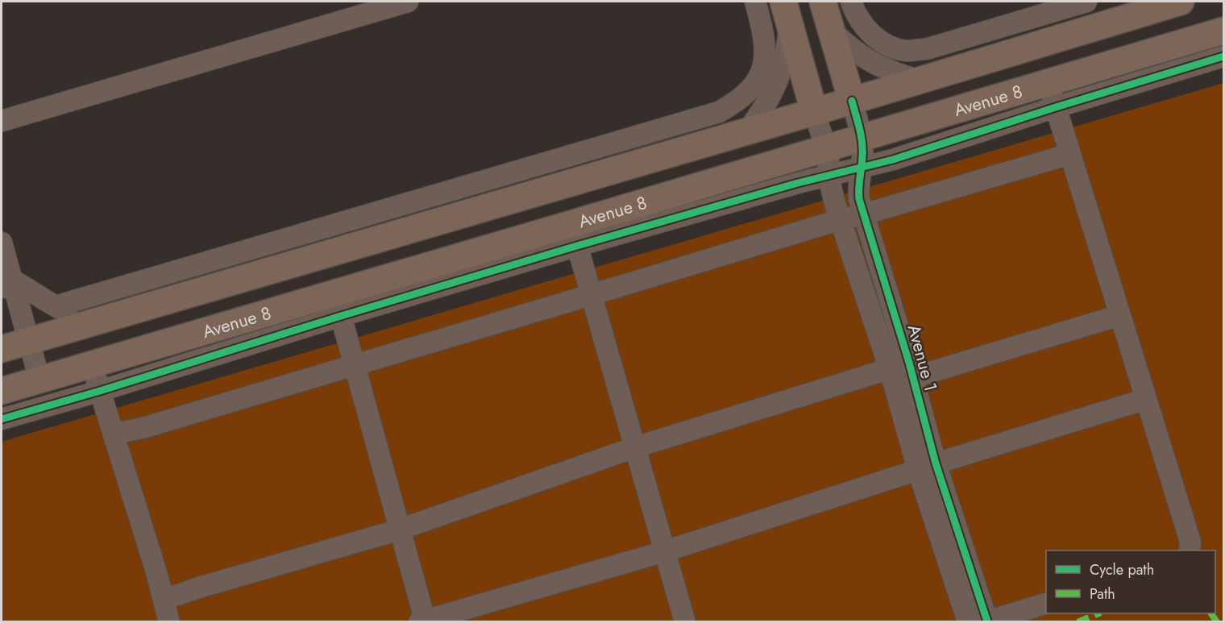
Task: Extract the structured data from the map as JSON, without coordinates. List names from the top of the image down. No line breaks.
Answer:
{"streets":{"main road":["Avenue 8","Avenue 1"]},"crossings":[["Avenue 8","Avenue 1"]],"legend":["Cycle path","Path"]}
